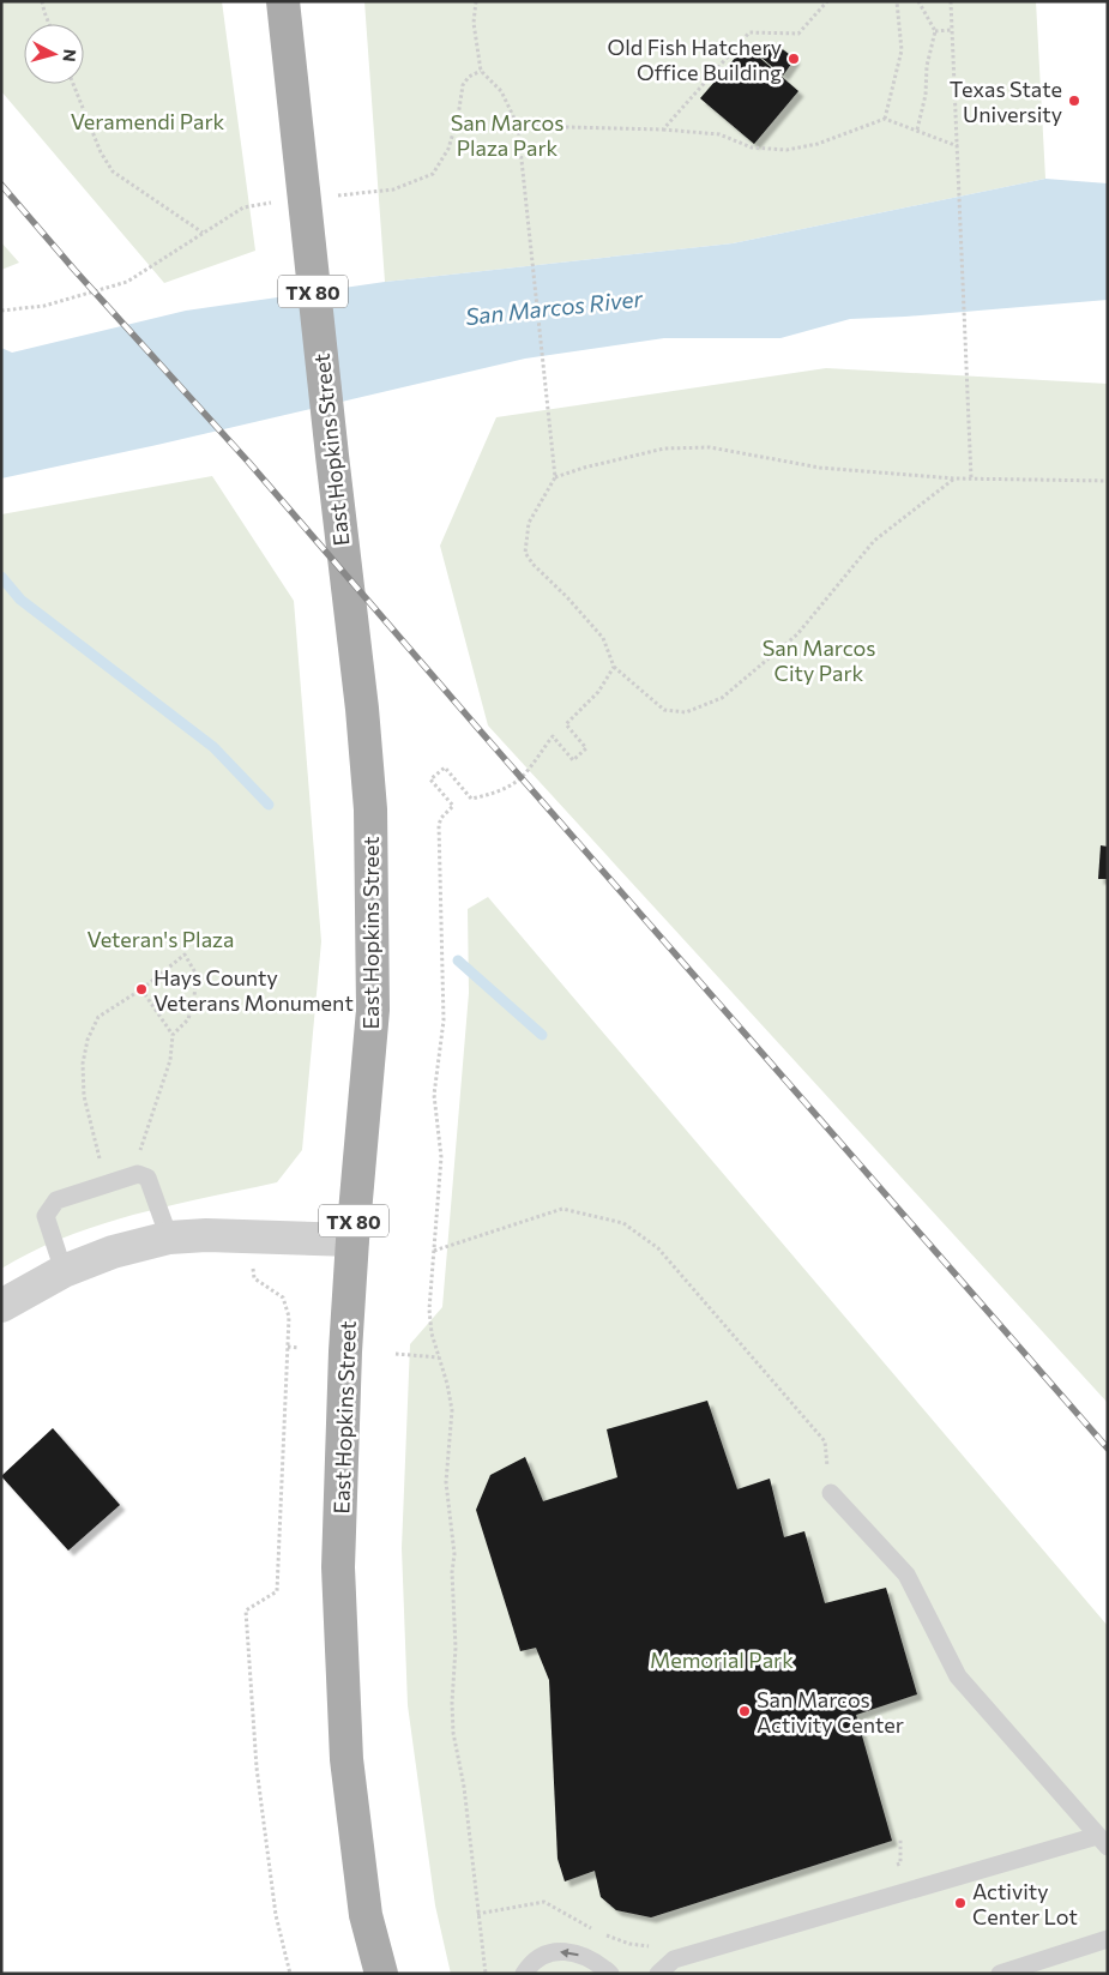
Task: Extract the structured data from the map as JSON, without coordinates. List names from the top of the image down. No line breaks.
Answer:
{"streets":{"main road":["TX 80","East Hopkins Street"]},"water":["San Marcos River"],"parks":["Veramendi Park","San Marcos Plaza Park","San Marcos City Park","Veteran's Plaza","Memorial Park"],"places":["Old Fish Hatchery Office Building","Texas State University","Hays County Veterans Monument","San Marcos Activity Center","Activity Center Lot"],"north":"right"}
